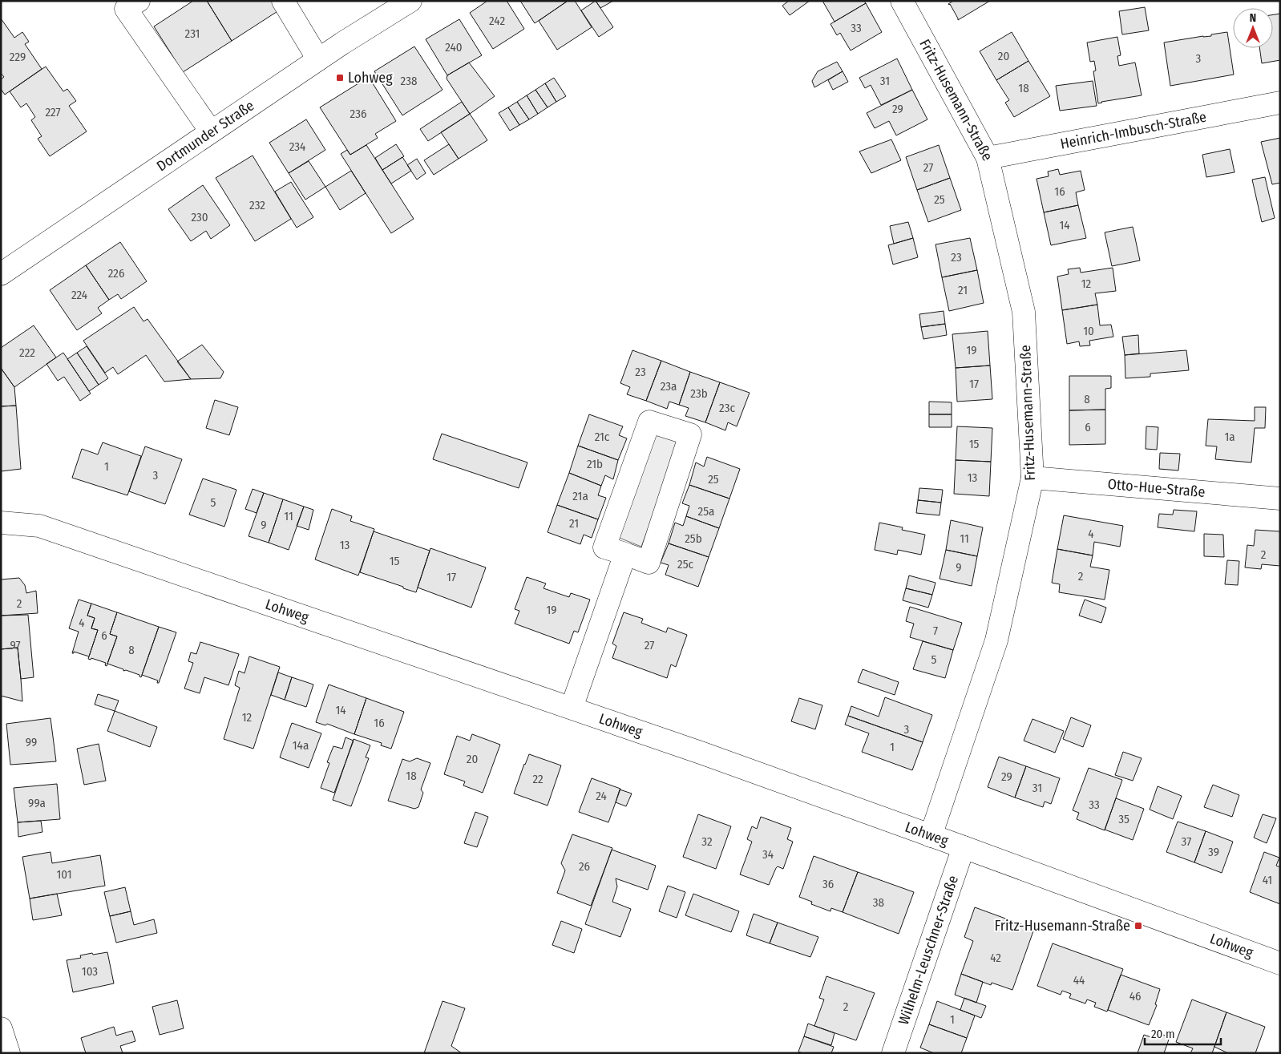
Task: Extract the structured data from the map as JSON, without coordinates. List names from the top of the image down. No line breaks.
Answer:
{"streets":{"street":["Fritz-Husemann-Straße","Heinrich-Imbusch-Straße","Dortmunder Straße","Otto-Hue-Straße","Lohweg","Wilhelm-Leuschner-Straße"]},"crossings":[["Fritz-Husemann-Straße","Heinrich-Imbusch-Straße"],["Fritz-Husemann-Straße","Otto-Hue-Straße"],["Fritz-Husemann-Straße","Lohweg"],["Lohweg","Wilhelm-Leuschner-Straße"]],"places":{"transit":["Lohweg","Fritz-Husemann-Straße"]},"house_numbers":["242","33","231","240","20","229","3","238","31","18","29","227","236","234","27","16","25","232","230","14","23","226","12","21","224","10","19","222","23","17","23a","23b","8","23c","6","21c","1a","15","21b","1","3","13","25","21a","5","25a","11","21","9","4","25b","11","13","2","15","25c","9","2","17","2","19","4","7","6","97","27","8","5","14","12","16","3","99","14a","1","20","18","29","22","31","24","99a","33","35","32","37","39","34","26","101","41","36","38","42","103","44","46","2","1"],"scale_bar":"20 m","north":"top"}
